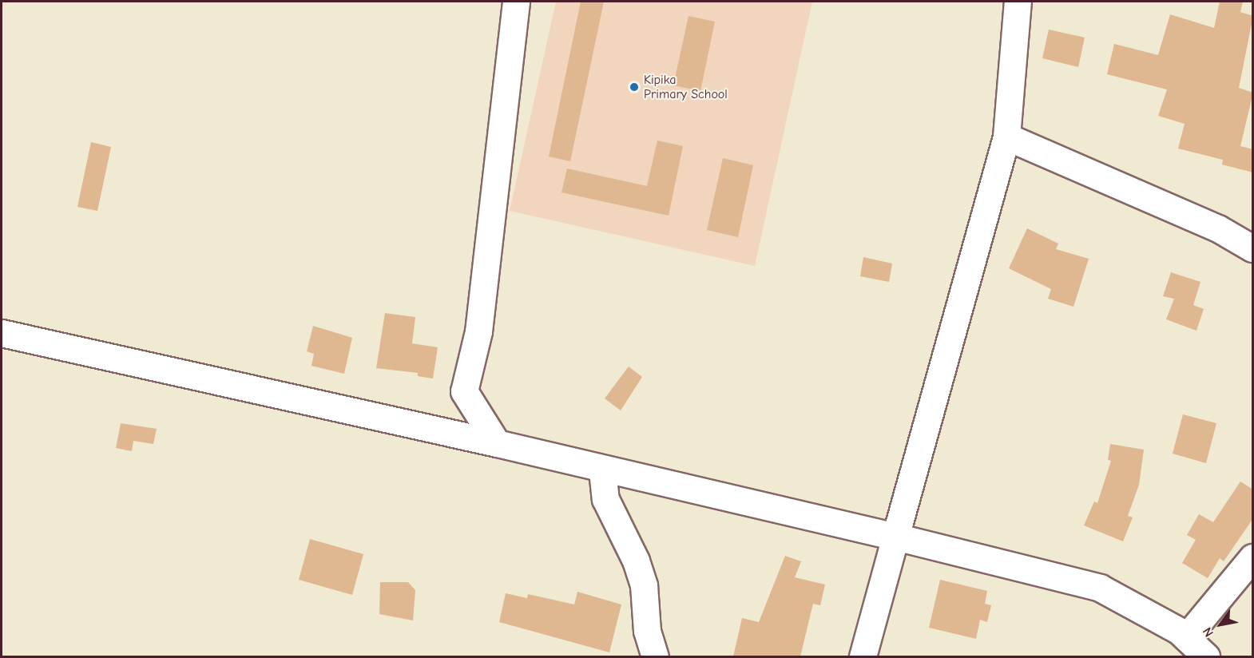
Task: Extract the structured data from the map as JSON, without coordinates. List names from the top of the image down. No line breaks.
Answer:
{"places":["Kipika Primary School"],"north":"bottom left"}
